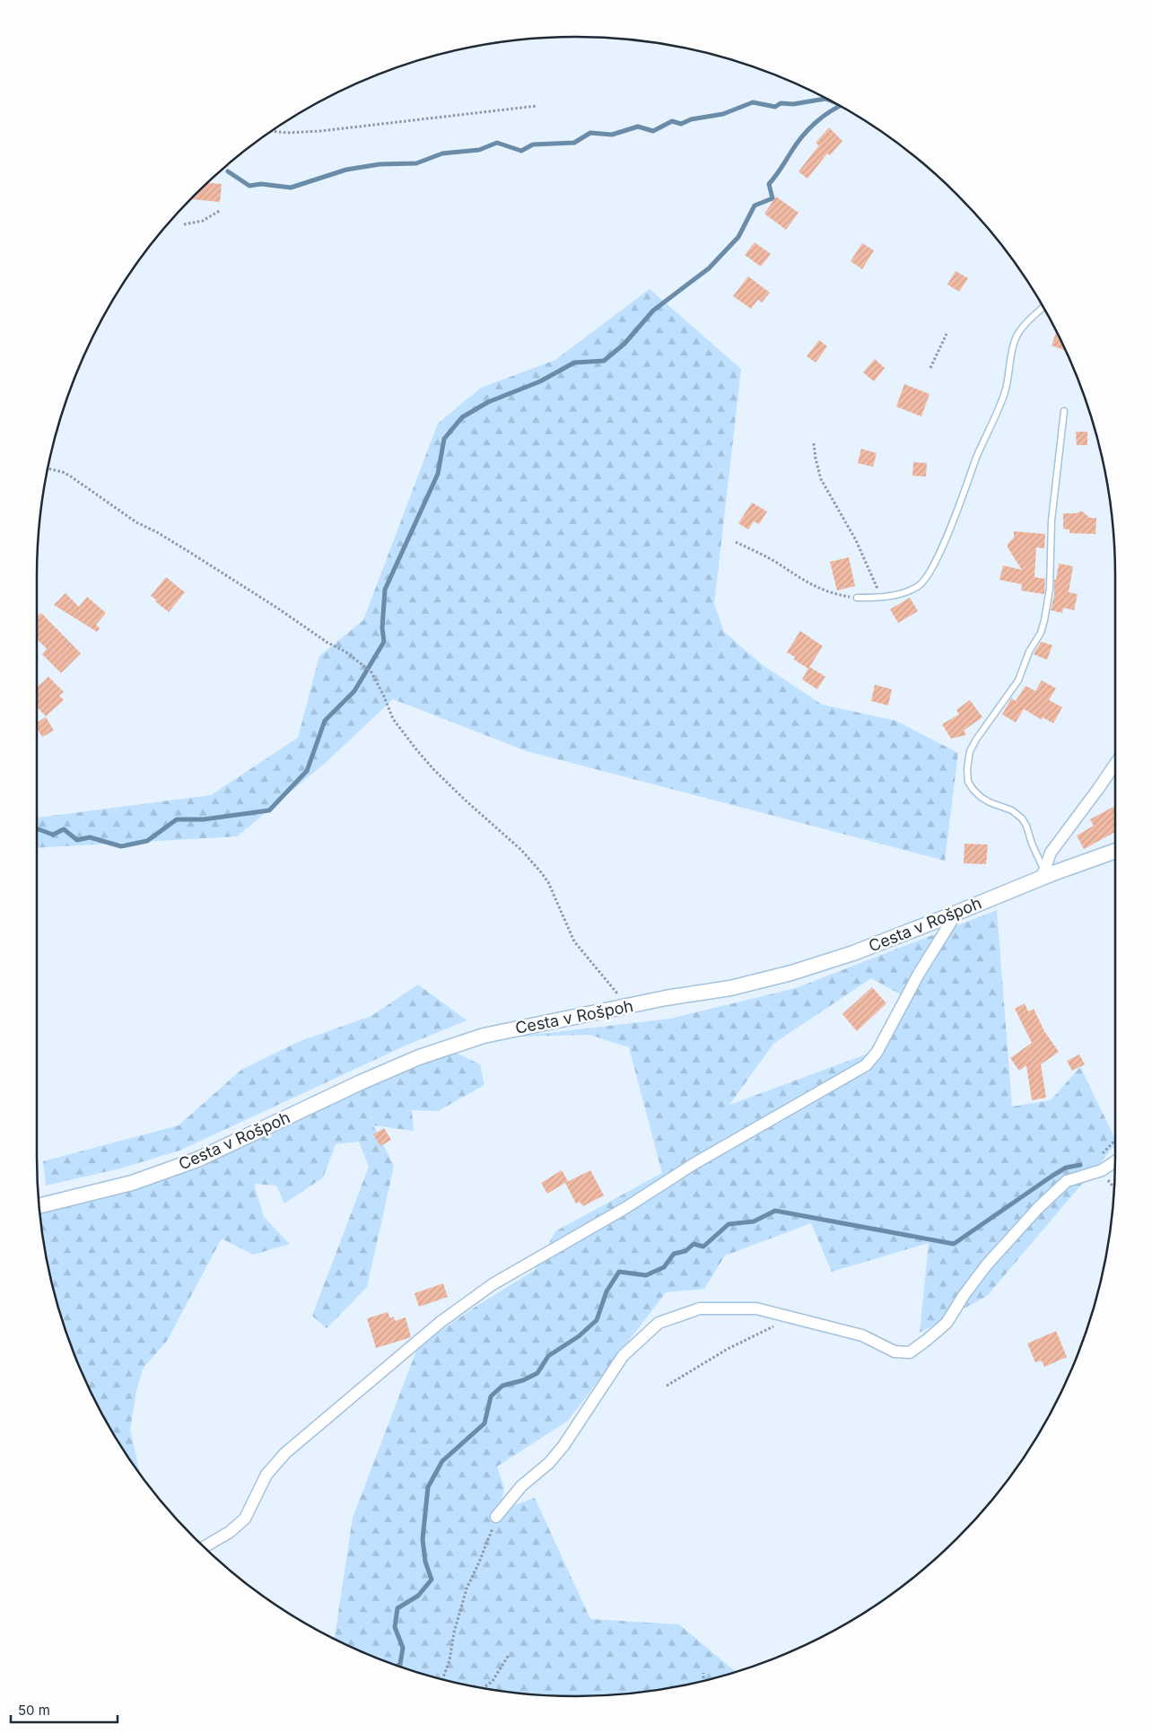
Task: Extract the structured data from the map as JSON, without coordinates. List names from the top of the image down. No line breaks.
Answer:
{"streets":{"street":["Cesta v Rošpoh"]},"scale_bar":"50 m"}
